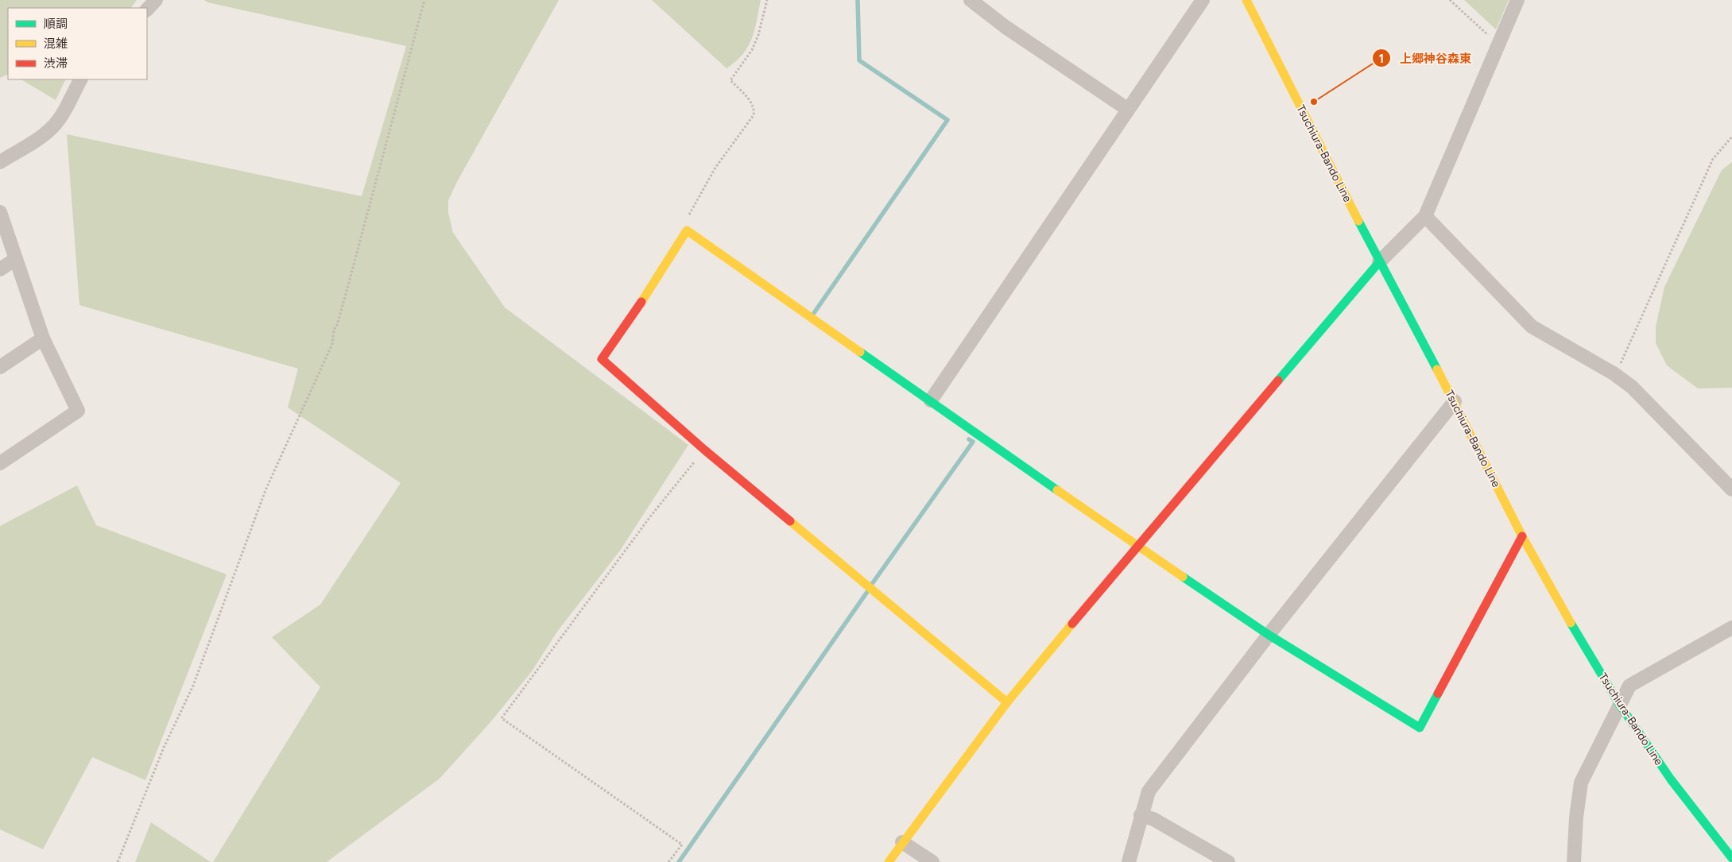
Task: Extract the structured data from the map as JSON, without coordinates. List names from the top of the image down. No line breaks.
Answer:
{"streets":{"street":["Tsuchiura-Bando Line"]},"places":["上郷神谷森東"],"legend":["順調","混雑","渋滞"]}
